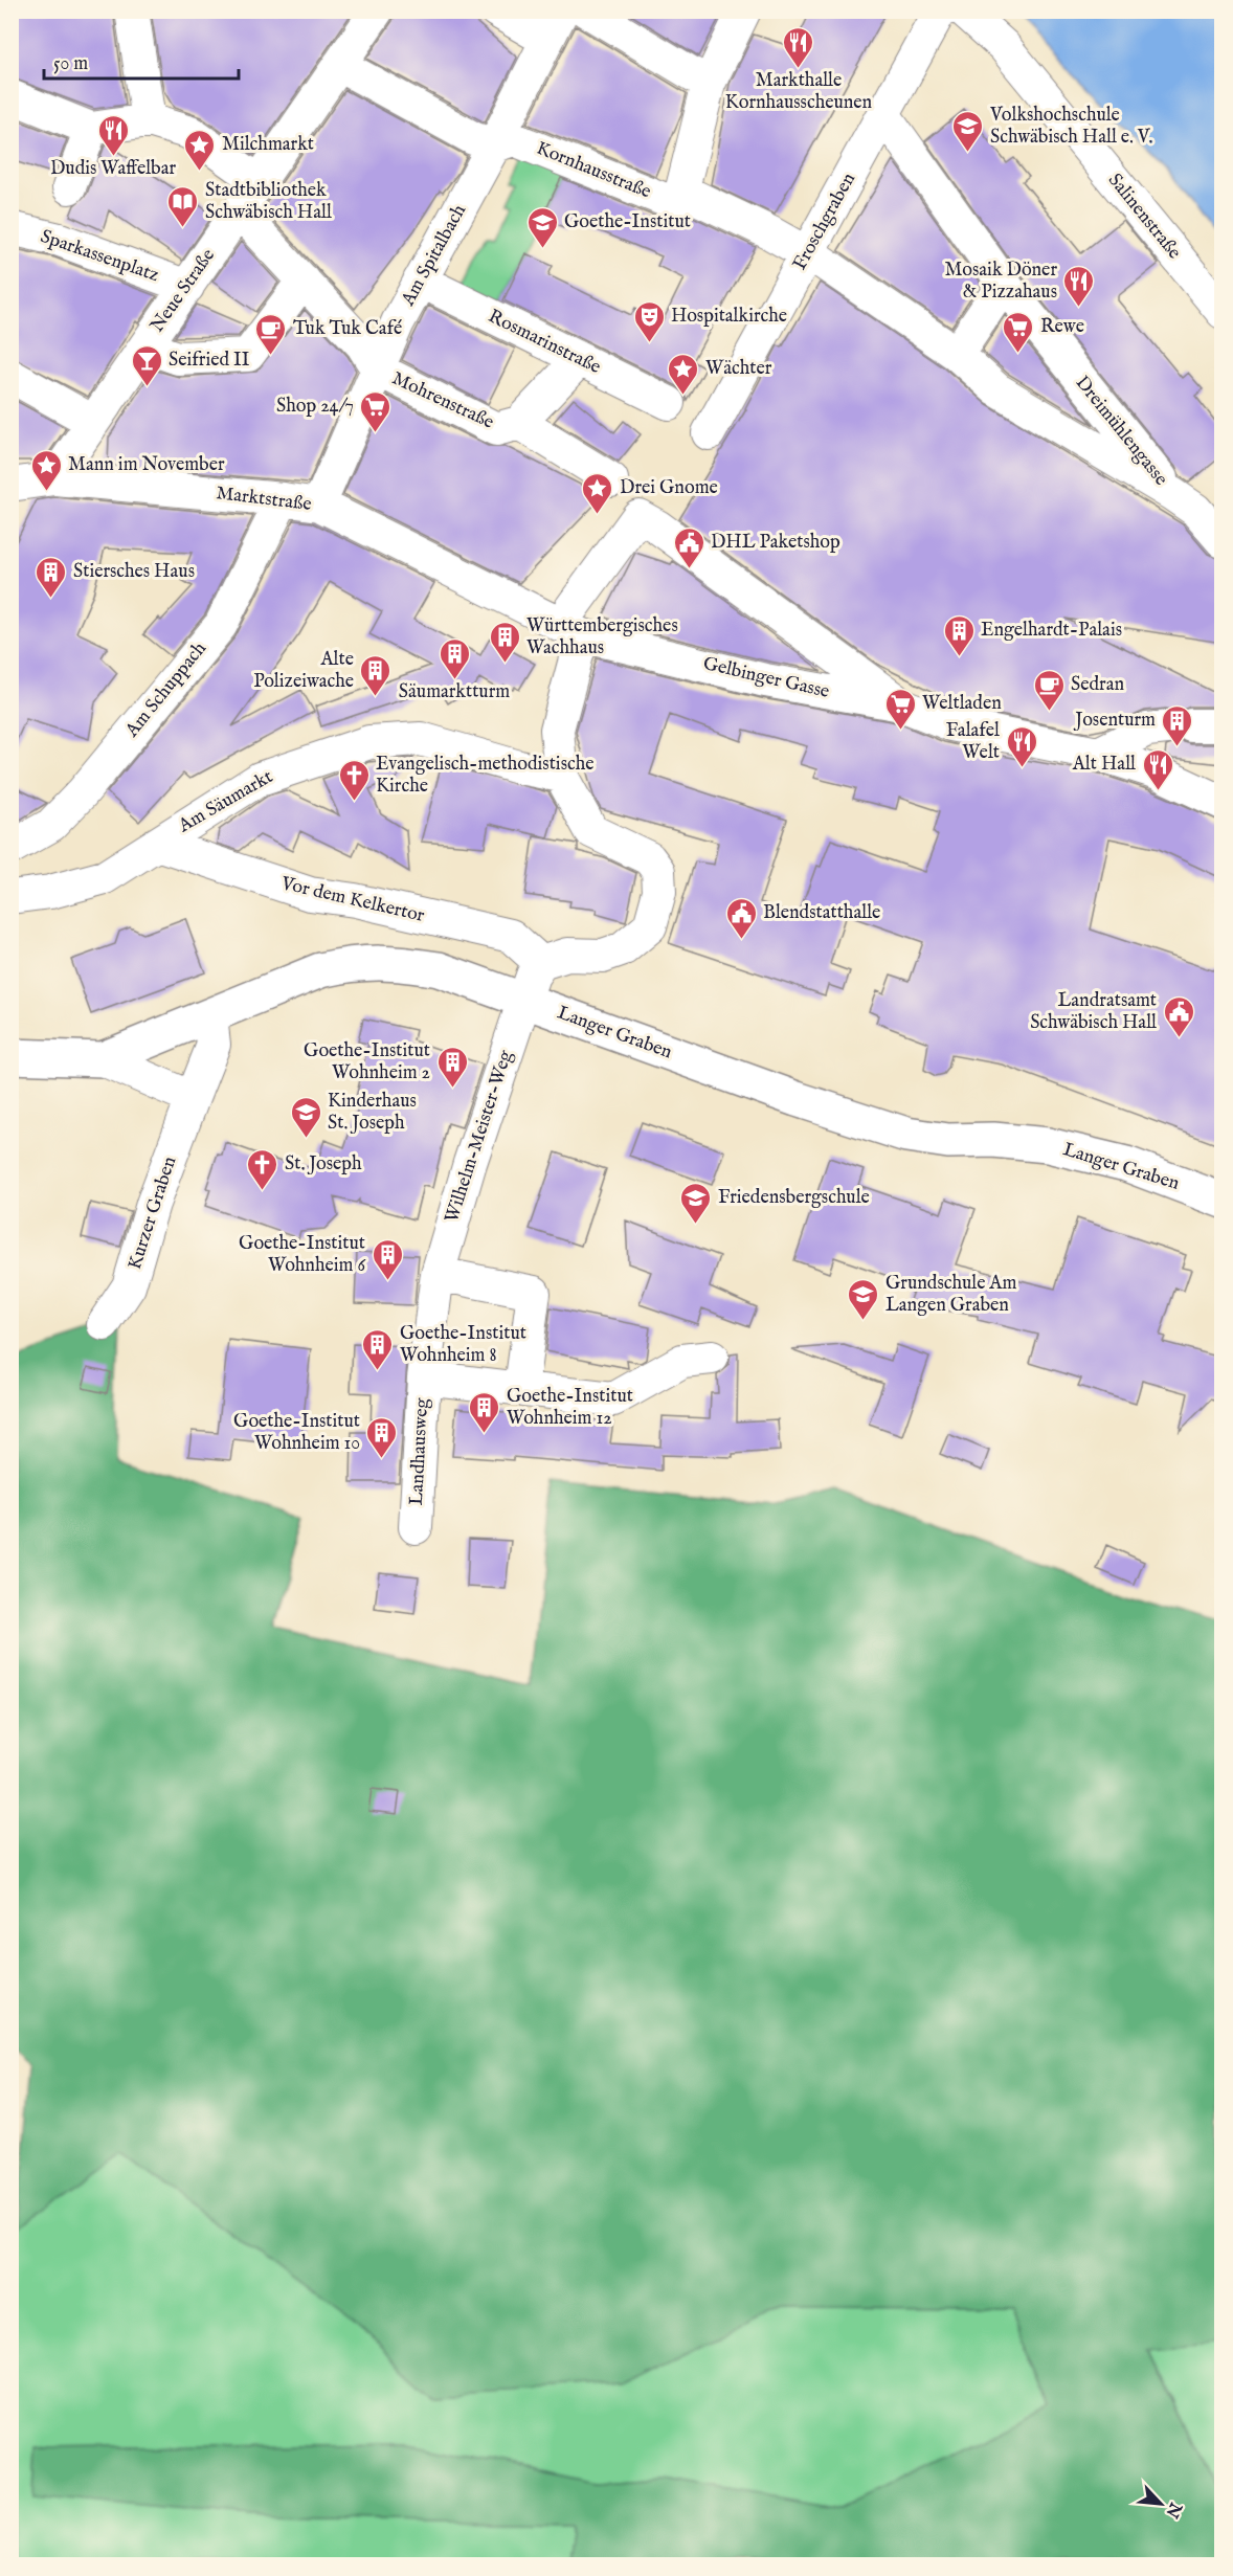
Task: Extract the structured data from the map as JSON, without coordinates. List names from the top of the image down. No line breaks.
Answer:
{"streets":{"main road":["Langer Graben"],"street":["Kornhausstraße","Salinenstraße","Froschgraben","Am Spitalbach","Sparkassenplatz","Neue Straße","Rosmarinstraße","Mohrenstraße","Dreimühlengasse","Marktstraße","Gelbinger Gasse","Am Schuppach","Am Säumarkt","Vor dem Kelkertor","Wilhelm-Meister-Weg","Kurzer Graben","Landhausweg"]},"crossings":[["Kornhausstraße","Am Spitalbach"],["Froschgraben","Dreimühlengasse"],["Am Spitalbach","Rosmarinstraße"],["Am Spitalbach","Mohrenstraße"],["Am Spitalbach","Marktstraße"],["Sparkassenplatz","Neue Straße"],["Neue Straße","Mohrenstraße"],["Neue Straße","Marktstraße"],["Rosmarinstraße","Mohrenstraße"],["Marktstraße","Gelbinger Gasse"],["Marktstraße","Am Schuppach"],["Am Säumarkt","Vor dem Kelkertor"],["Langer Graben","Wilhelm-Meister-Weg"],["Langer Graben","Kurzer Graben"],["Wilhelm-Meister-Weg","Landhausweg"]],"places":{"restaurant":["Markthalle Kornhausscheunen","Dudis Waffelbar","Mosaik Döner & Pizzahaus","Falafel Welt","Alt Hall"],"school or university":["Volkshochschule Schwäbisch Hall e. V.","Goethe-Institut","Kinderhaus St. Joseph","Friedensbergschule","Grundschule Am Langen Graben"],"place":["Milchmarkt","Wächter","Mann im November","Drei Gnome"],"library":["Stadtbibliothek Schwäbisch Hall"],"theatre":["Hospitalkirche"],"supermarket":["Rewe","Shop 24/7","Weltladen"],"cafe":["Tuk Tuk Café","Sedran"],"bar":["Seifried II"],"public building":["DHL Paketshop","Blendstatthalle","Landratsamt Schwäbisch Hall"],"building":["Stiersches Haus","Engelhardt-Palais","Württembergisches Wachhaus","Säumarktturm","Alte Polizeiwache","Josenturm","Goethe-Institut Wohnheim 2","Goethe-Institut Wohnheim 6","Goethe-Institut Wohnheim 8","Goethe-Institut Wohnheim 12","Goethe-Institut Wohnheim 10"],"church":["Evangelisch-methodistische Kirche","St. Joseph"]},"scale_bar":"50 m","north":"bottom right"}
